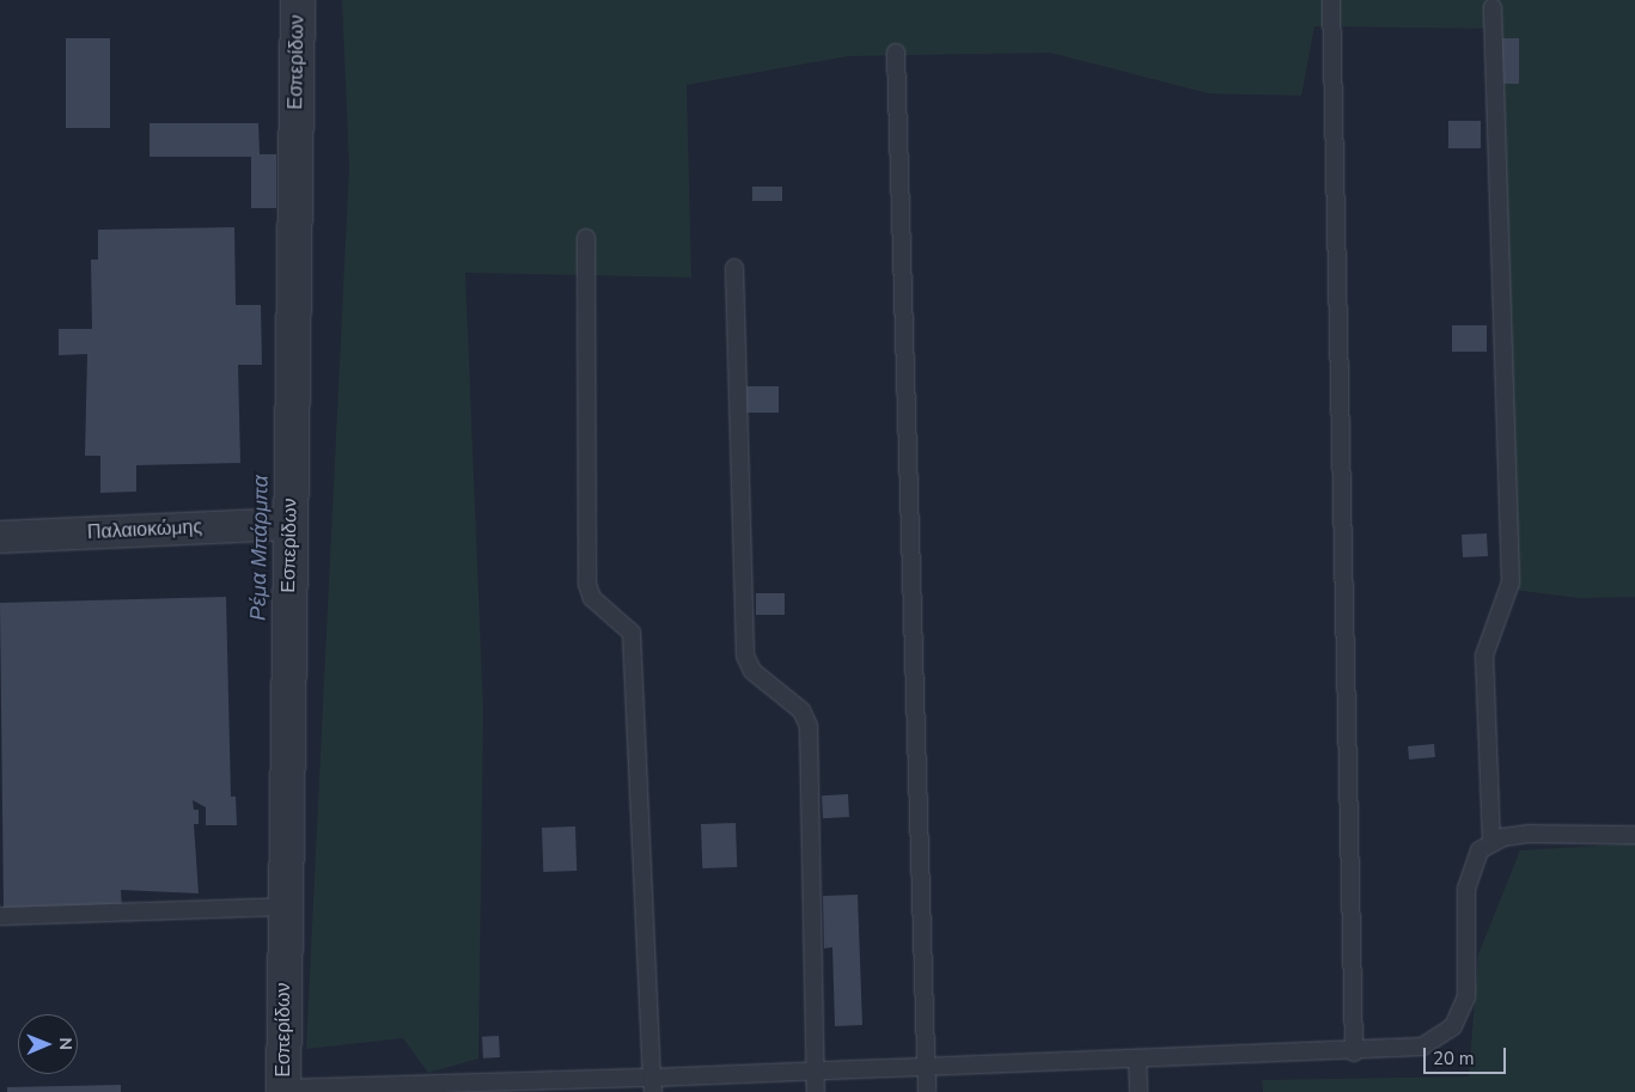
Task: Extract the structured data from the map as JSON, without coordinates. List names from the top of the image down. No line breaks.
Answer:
{"streets":{"street":["Εσπερίδων","Παλαιοκώμης"]},"crossings":[["Εσπερίδων","Παλαιοκώμης"]],"water":["Ρέμα Μπάρμπα"],"scale_bar":"20 m","north":"right"}
